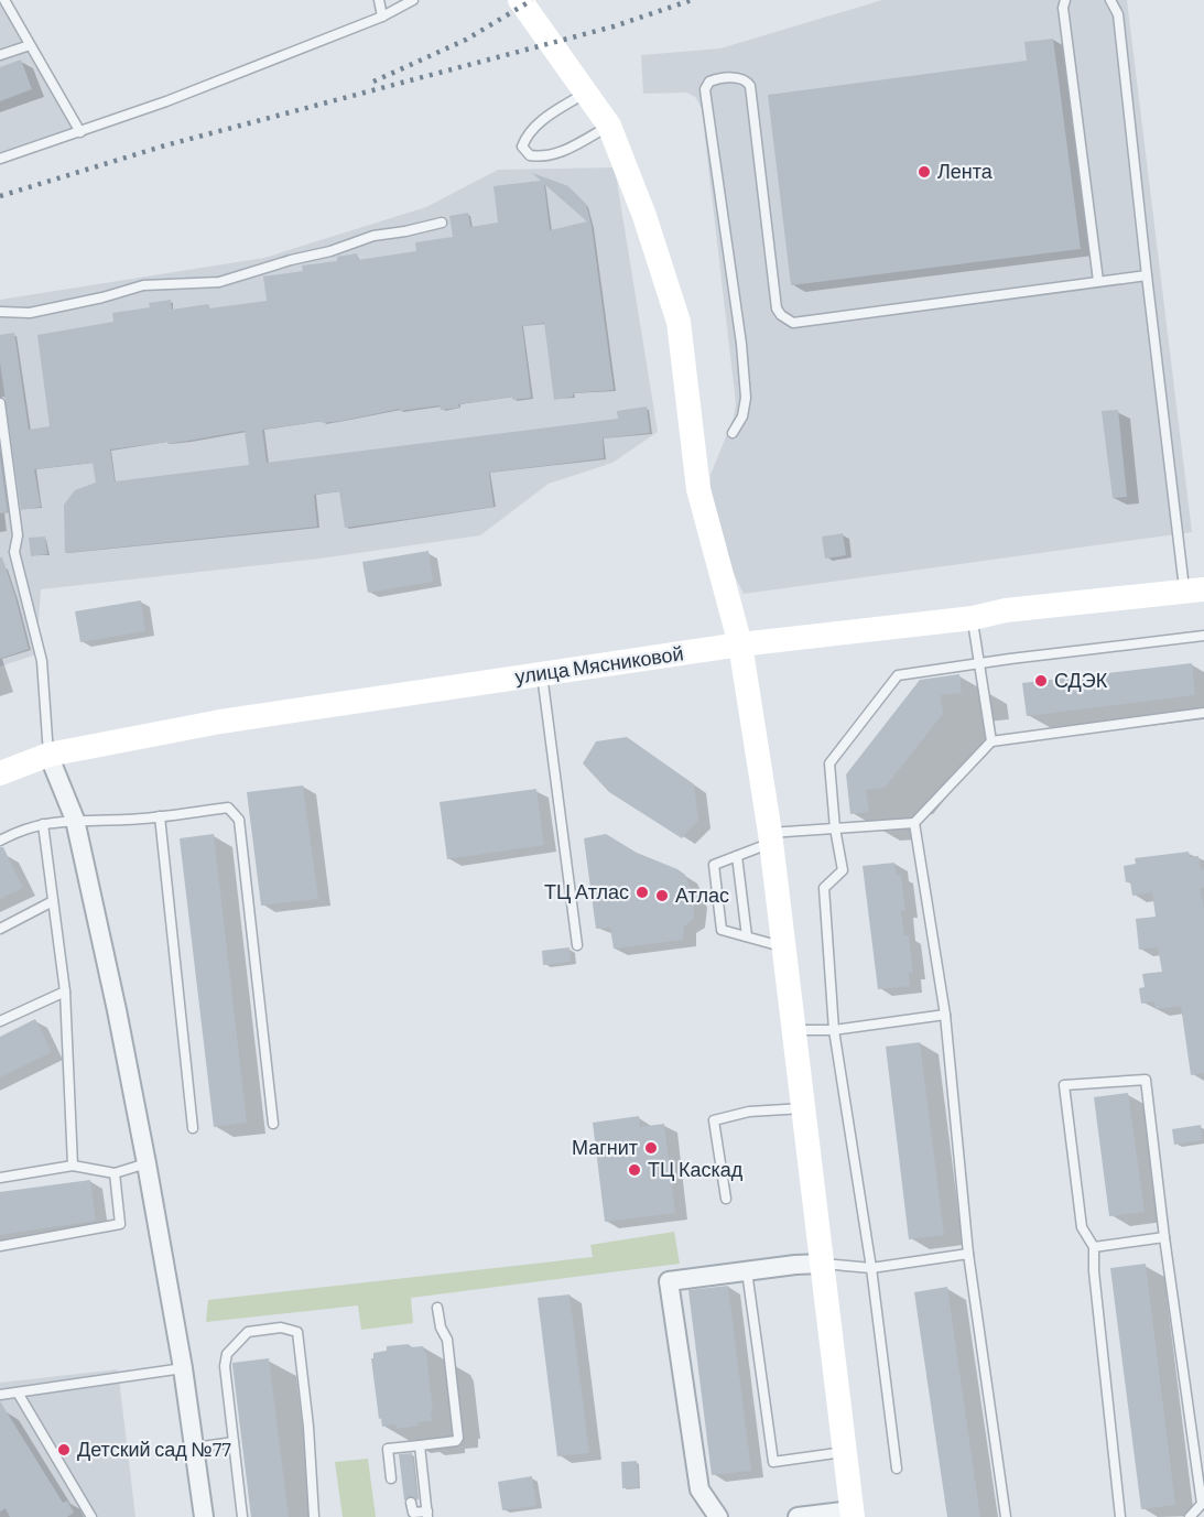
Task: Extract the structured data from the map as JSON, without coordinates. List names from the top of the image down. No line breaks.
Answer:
{"streets":{"street":["улица Мясниковой"]},"places":["Лента","СДЭК","ТЦ Атлас","Атлас","Магнит","ТЦ Каскад","Детский сад №77"]}
